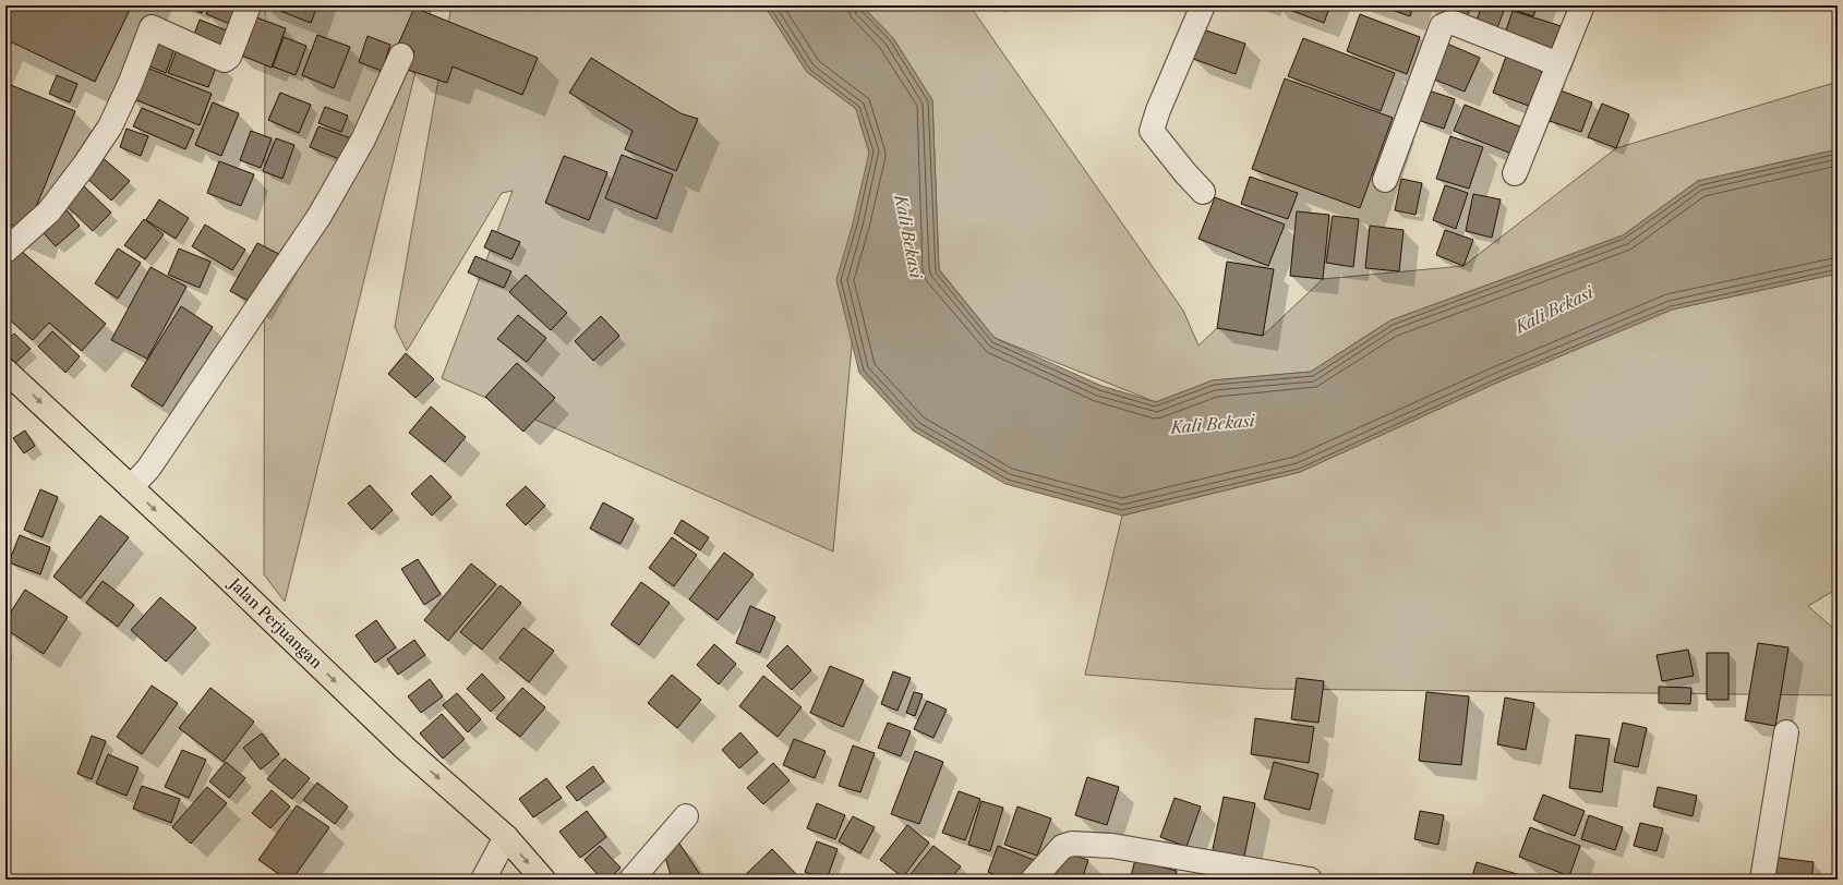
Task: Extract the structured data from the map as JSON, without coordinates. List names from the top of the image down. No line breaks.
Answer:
{"streets":{"main road":["Jalan Perjuangan"]},"one_way":["Jalan Perjuangan"],"water":["Kali Bekasi"]}
